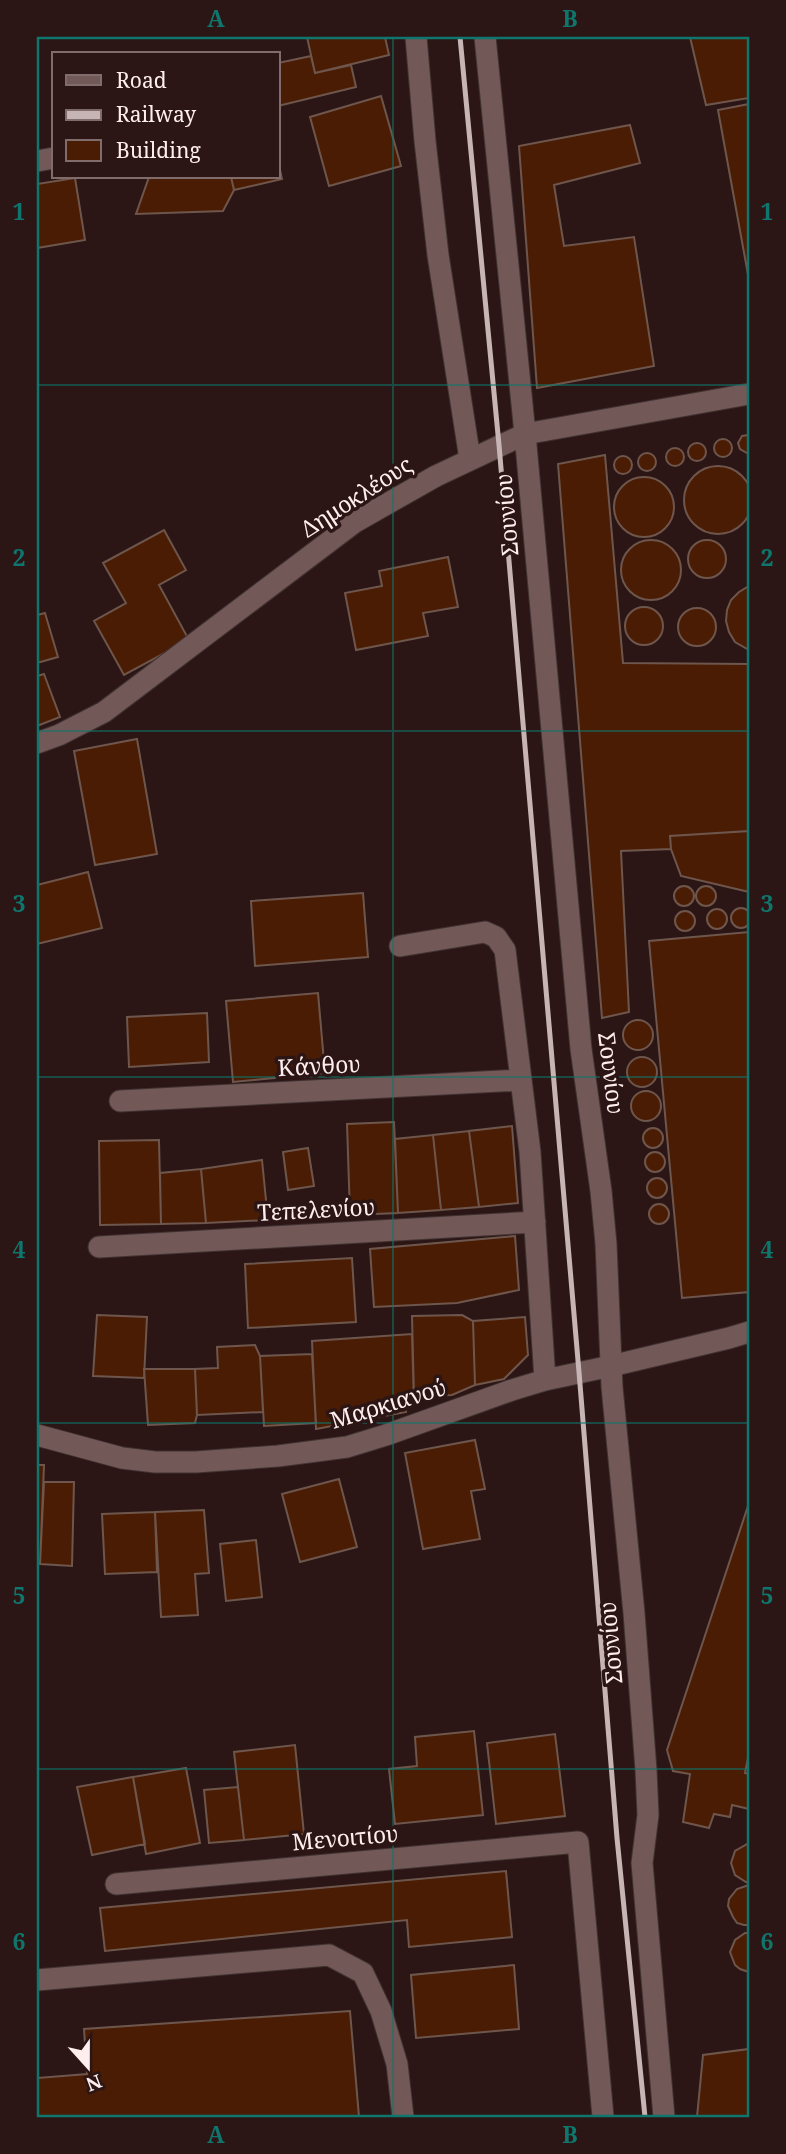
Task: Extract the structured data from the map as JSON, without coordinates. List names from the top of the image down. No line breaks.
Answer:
{"streets":{"street":["Δημοκλέους","Σουνίου","Κάνθου","Τεπελενίου","Μαρκιανού","Μενοιτίου"]},"crossings":[["Δημοκλέους","Σουνίου"],["Σουνίου","Μαρκιανού"]],"legend":["Road","Railway","Building"],"north":"bottom","grid":{"columns":["A","B"],"rows":["1","2","3","4","5","6"]}}
